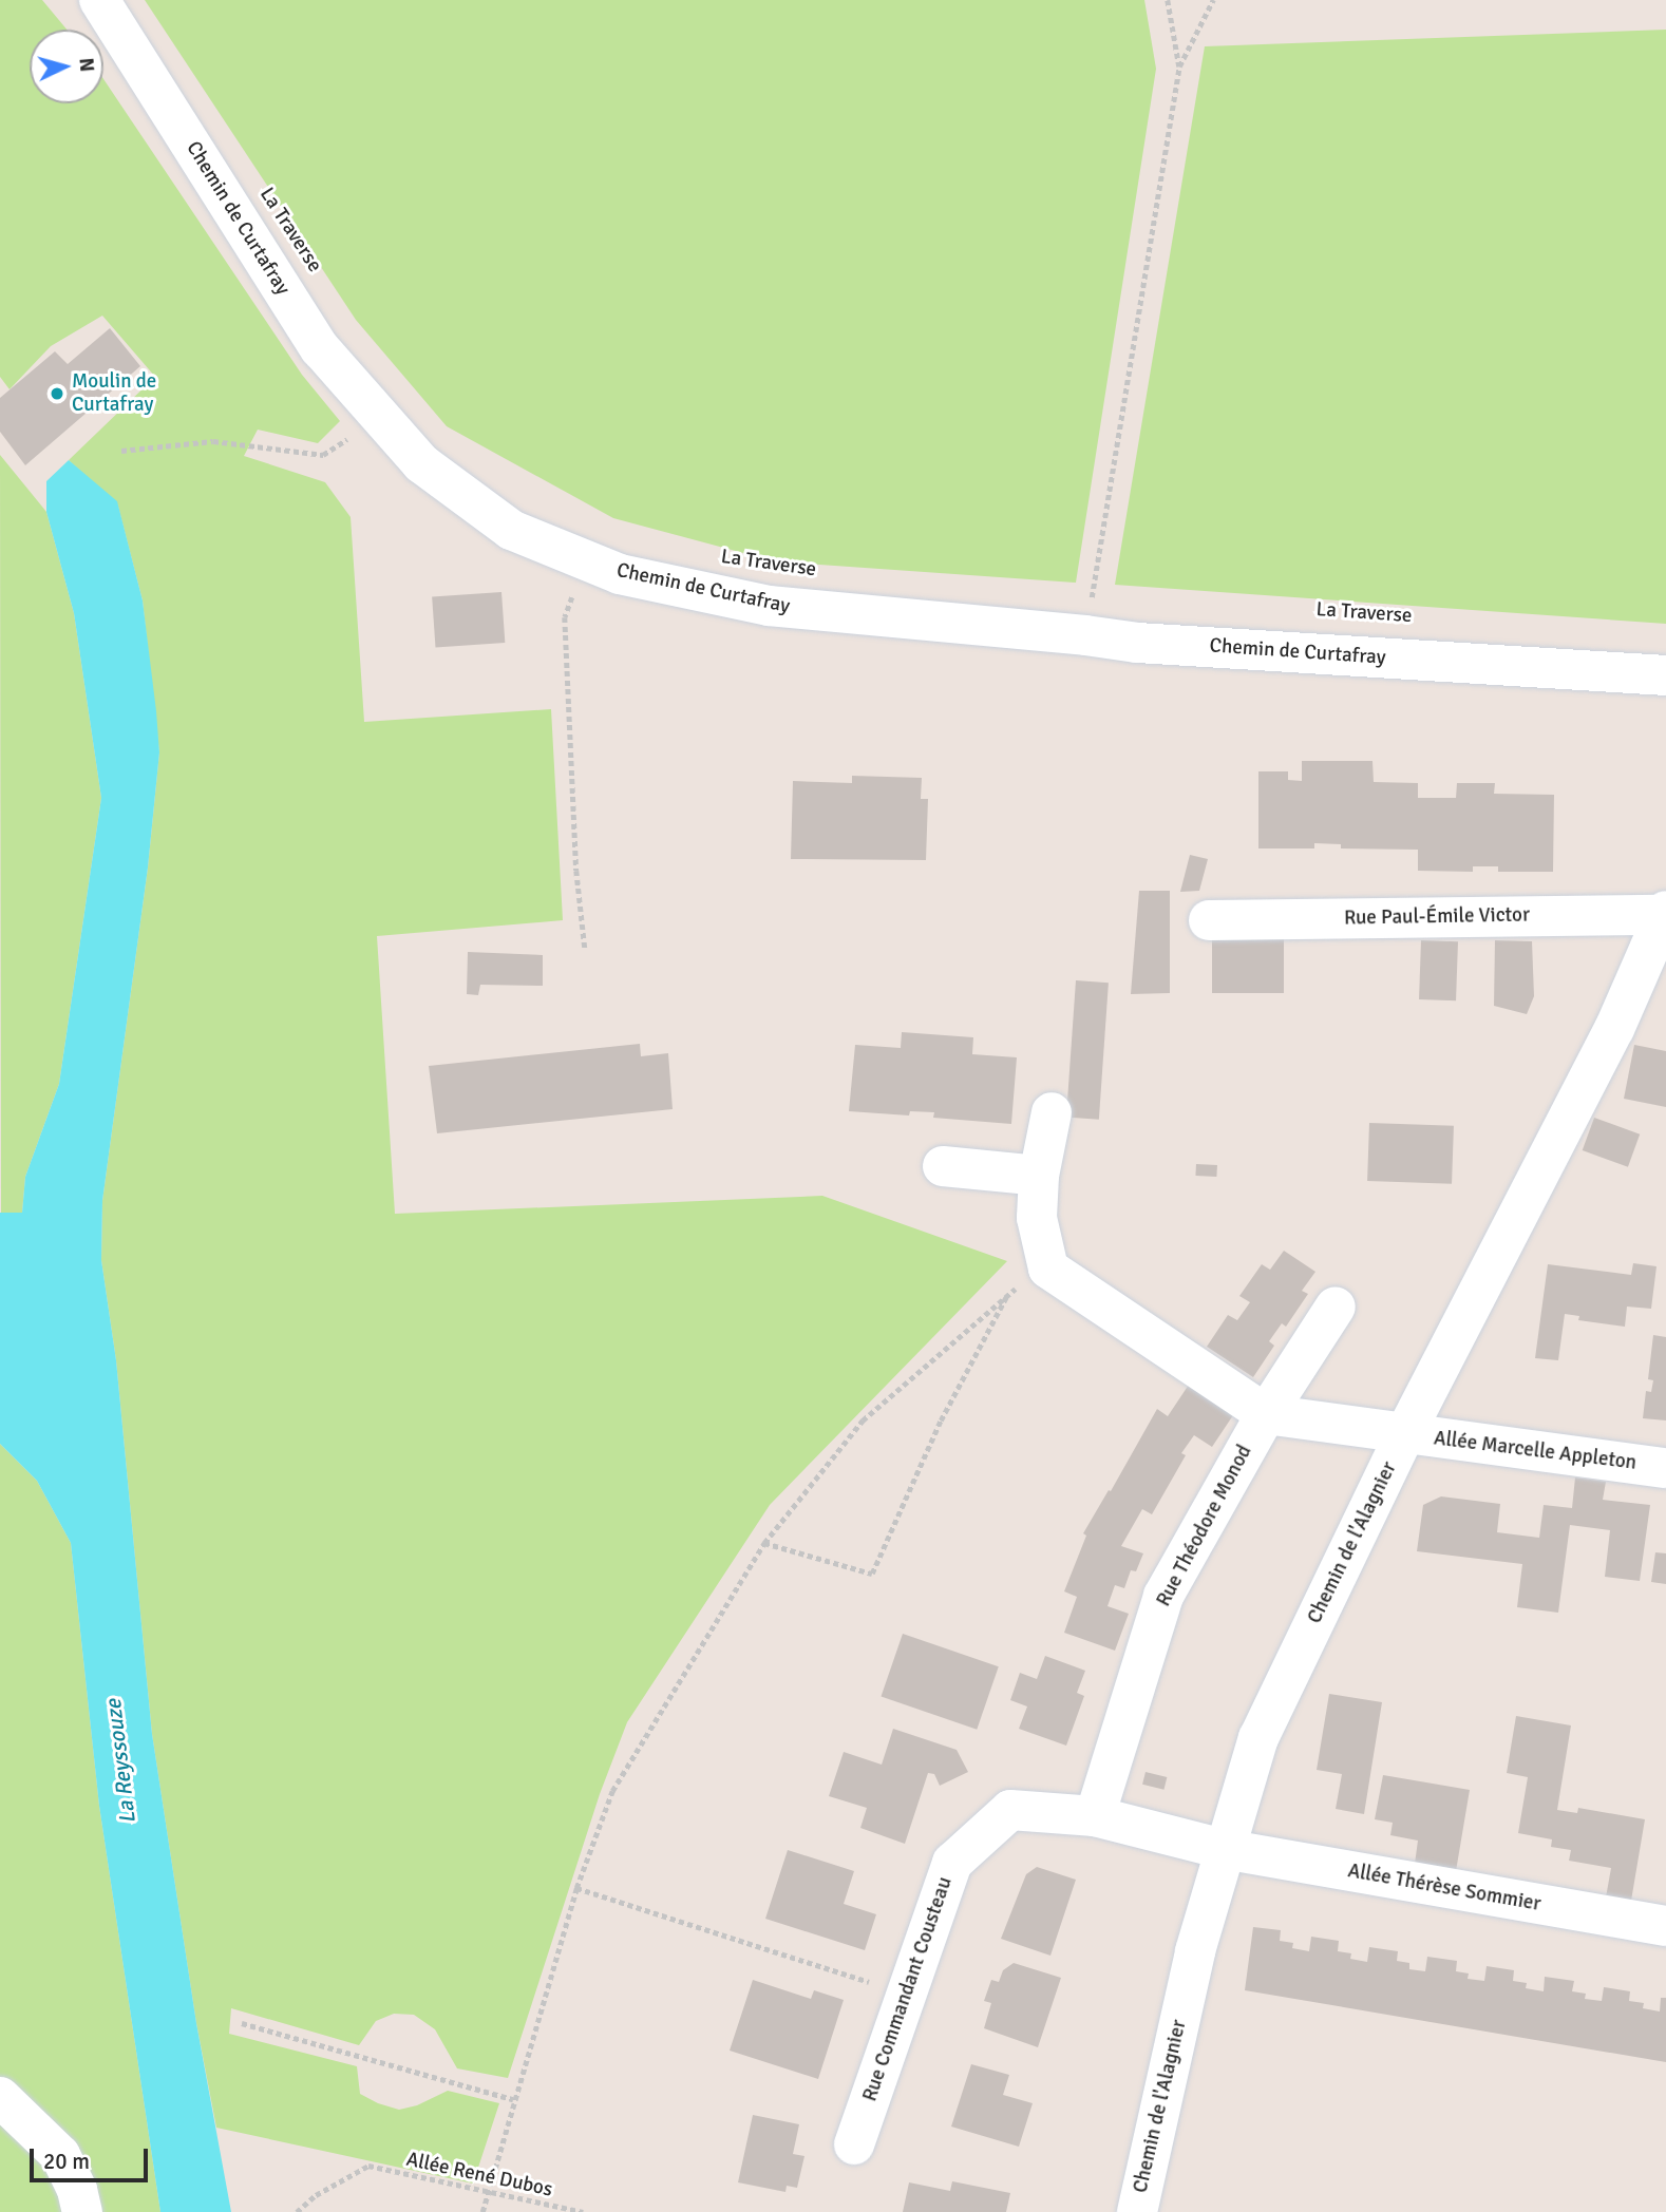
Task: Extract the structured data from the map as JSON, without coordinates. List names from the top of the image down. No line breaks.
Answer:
{"streets":{"street":["Chemin de Curtafray","Rue Paul-Émile Victor","Allée Marcelle Appleton","Rue Théodore Monod","Chemin de l'Alagnier","Allée Thérèse Sommier","Rue Commandant Cousteau"],"path":["Allée René Dubos"]},"crossings":[["Rue Paul-Émile Victor","Chemin de l'Alagnier"],["Allée Marcelle Appleton","Chemin de l'Alagnier"],["Rue Théodore Monod","Rue Commandant Cousteau"],["Chemin de l'Alagnier","Allée Thérèse Sommier"],["Chemin de l'Alagnier","Rue Commandant Cousteau"],["Allée Thérèse Sommier","Rue Commandant Cousteau"]],"water":["La Reyssouze"],"places":["Moulin de Curtafray"],"scale_bar":"20 m","north":"right"}
